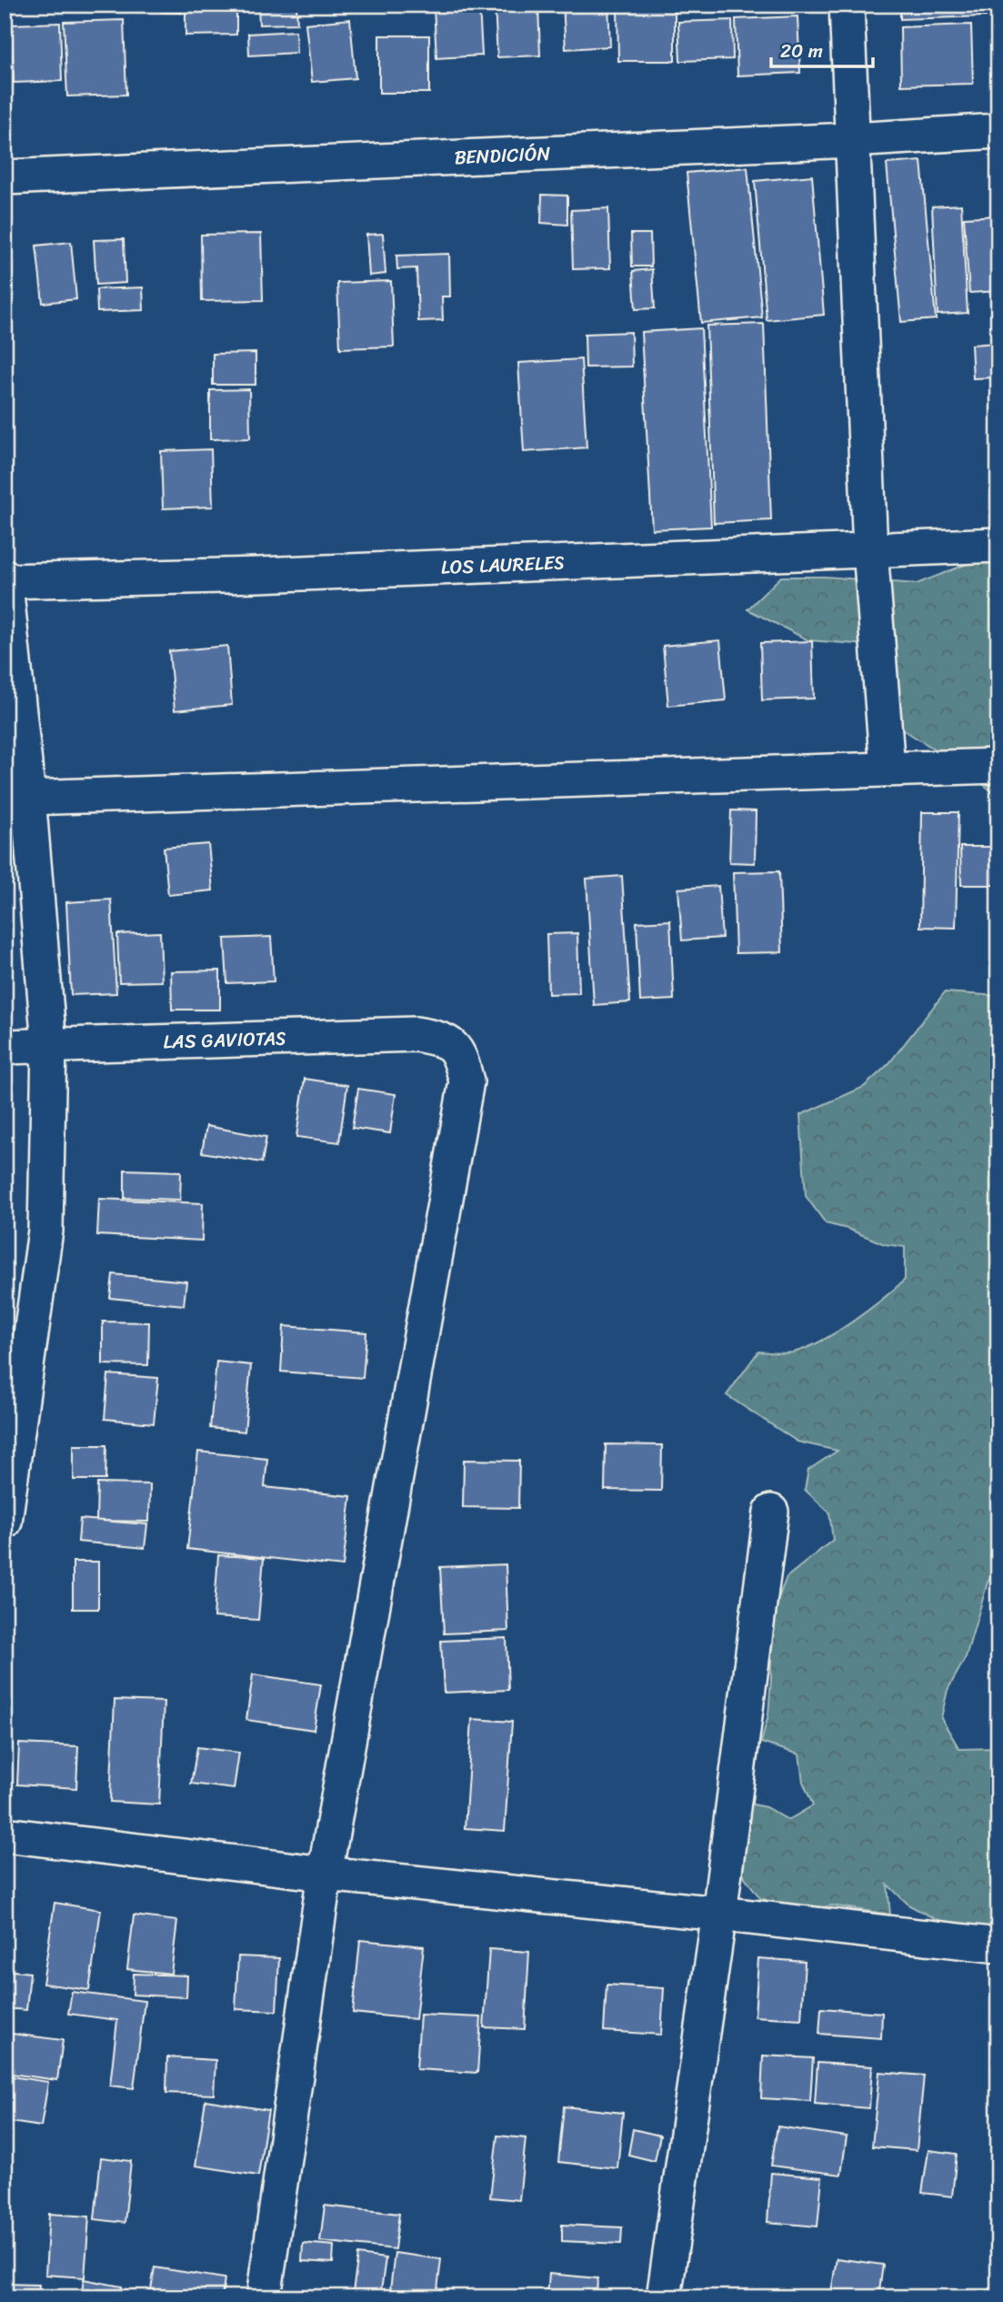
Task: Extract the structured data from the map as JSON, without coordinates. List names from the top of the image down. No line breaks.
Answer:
{"streets":{"street":["BENDICIÓN","LOS LAURELES","LAS GAVIOTAS"]},"scale_bar":"20 m"}
